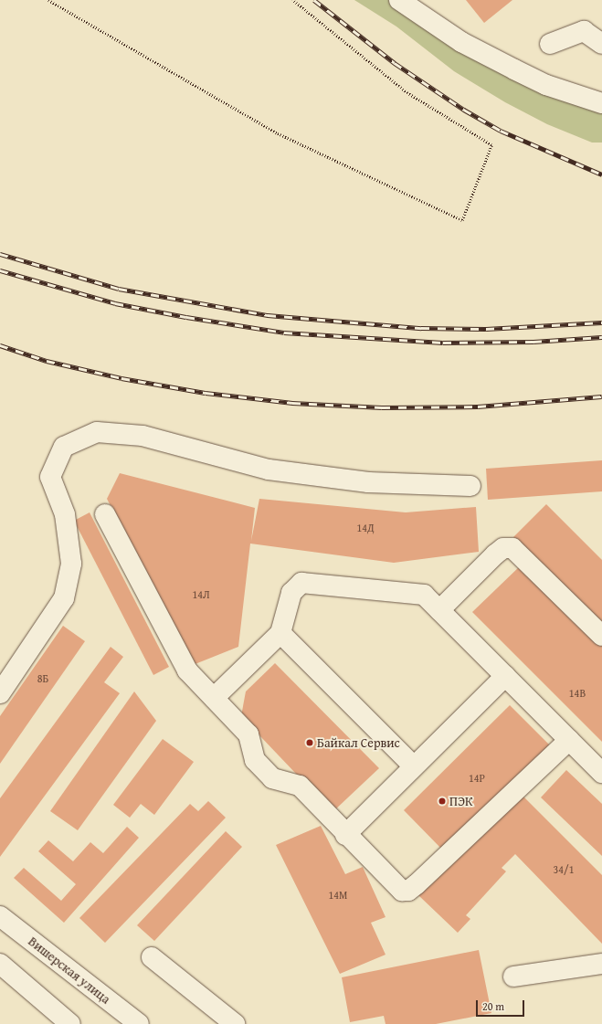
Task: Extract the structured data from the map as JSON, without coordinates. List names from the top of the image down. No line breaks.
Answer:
{"streets":{"street":["Вишерская улица"]},"places":["Байкал Сервис","ПЭК"],"house_numbers":["14Д","14Л","8Б","14В","14Р","34/1","14М"],"scale_bar":"20 m"}
